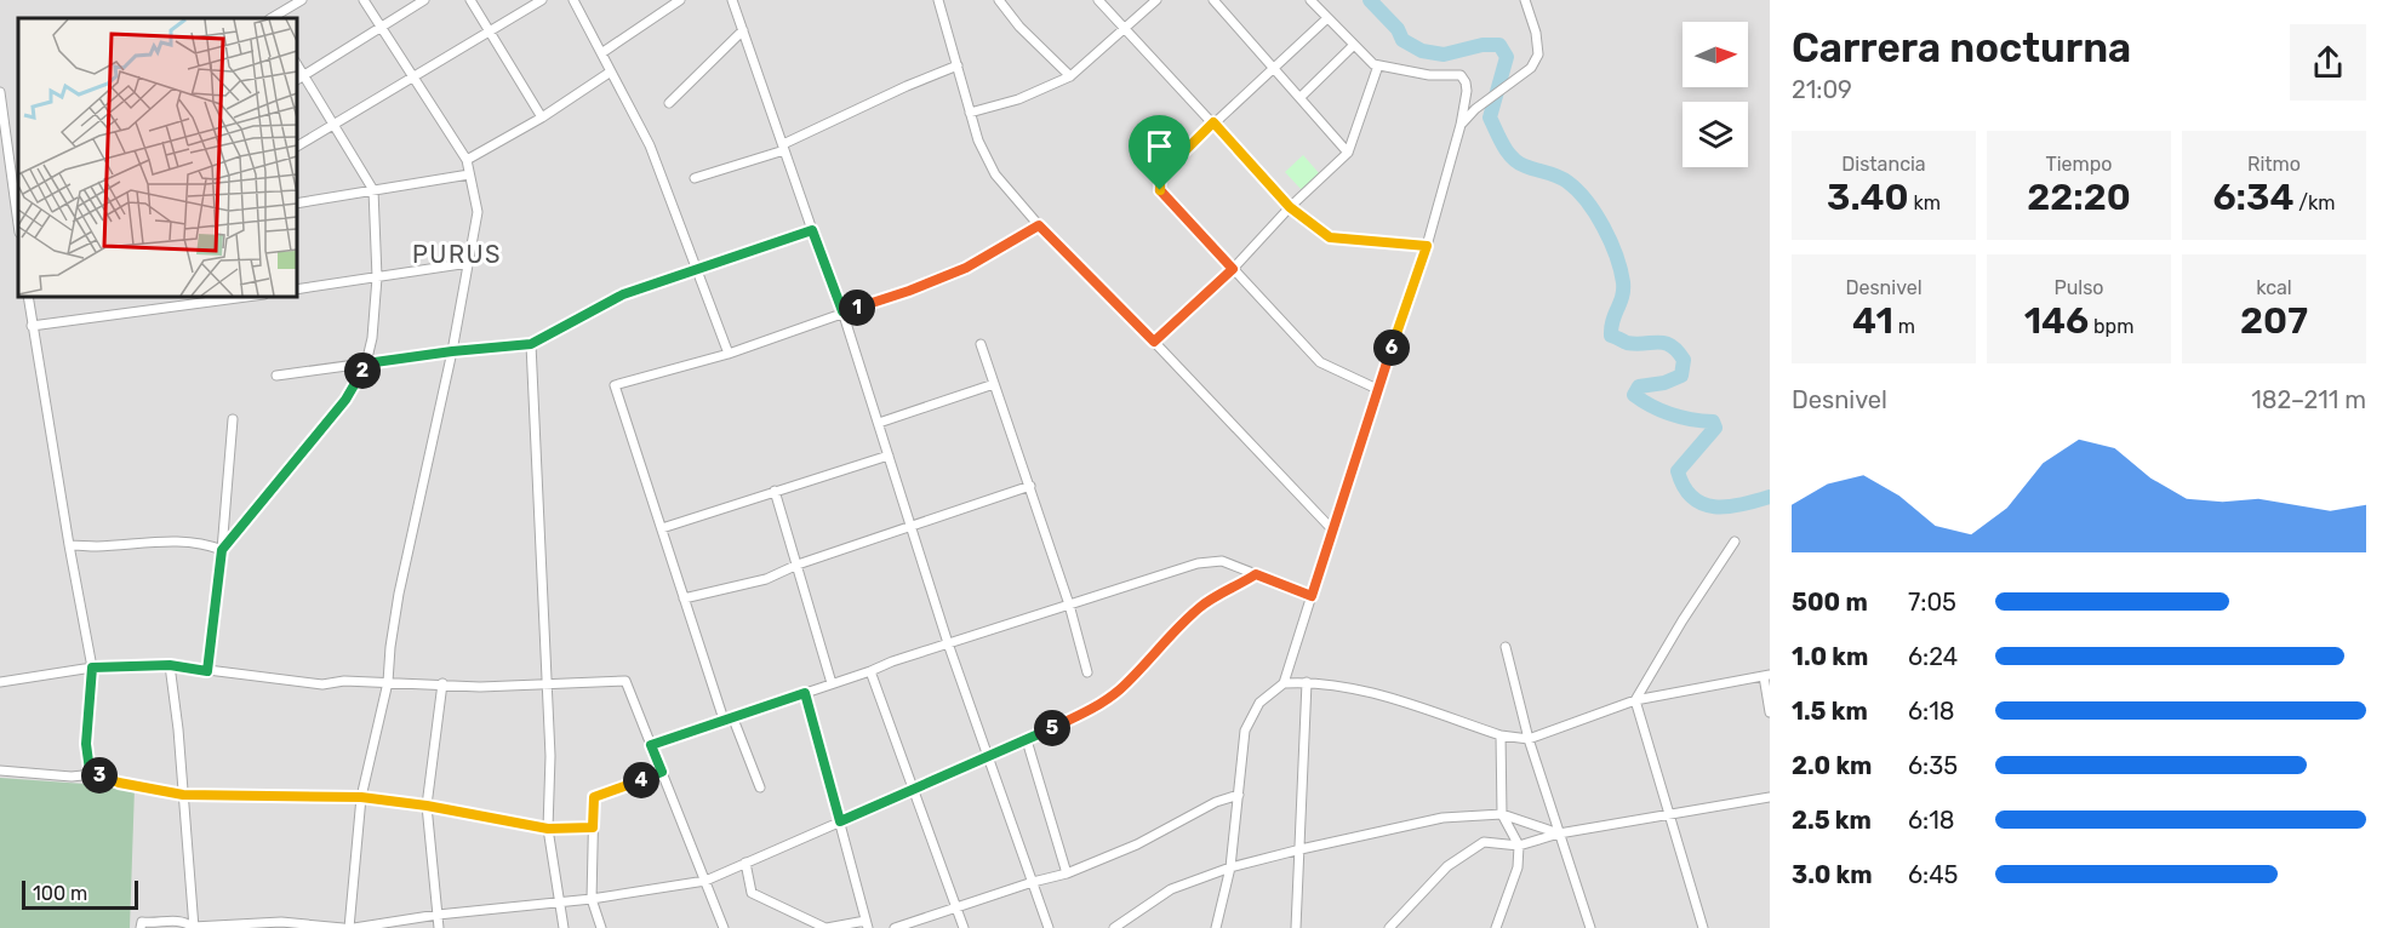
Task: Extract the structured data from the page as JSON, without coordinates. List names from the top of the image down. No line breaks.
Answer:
{"districts":["PURUS"],"scale_bar":"100 m","north":"right","page":{"heading":["Carrera nocturna","21:09"],"stats":[["Distancia","3.40 km"],["Tiempo","22:20"],["Ritmo","6:34 /km"],["Desnivel","41 m"],["Pulso","146 bpm"],["kcal","207"]],"pins":["1","6","2","5","3","4"],"chart":["Desnivel","182–211 m"],"list":[{"name":"500 m","note":"7:05"},{"name":"1.0 km","note":"6:24"},{"name":"1.5 km","note":"6:18"},{"name":"2.0 km","note":"6:35"},{"name":"2.5 km","note":"6:18"},{"name":"3.0 km","note":"6:45"}],"scale":"100 m"}}
